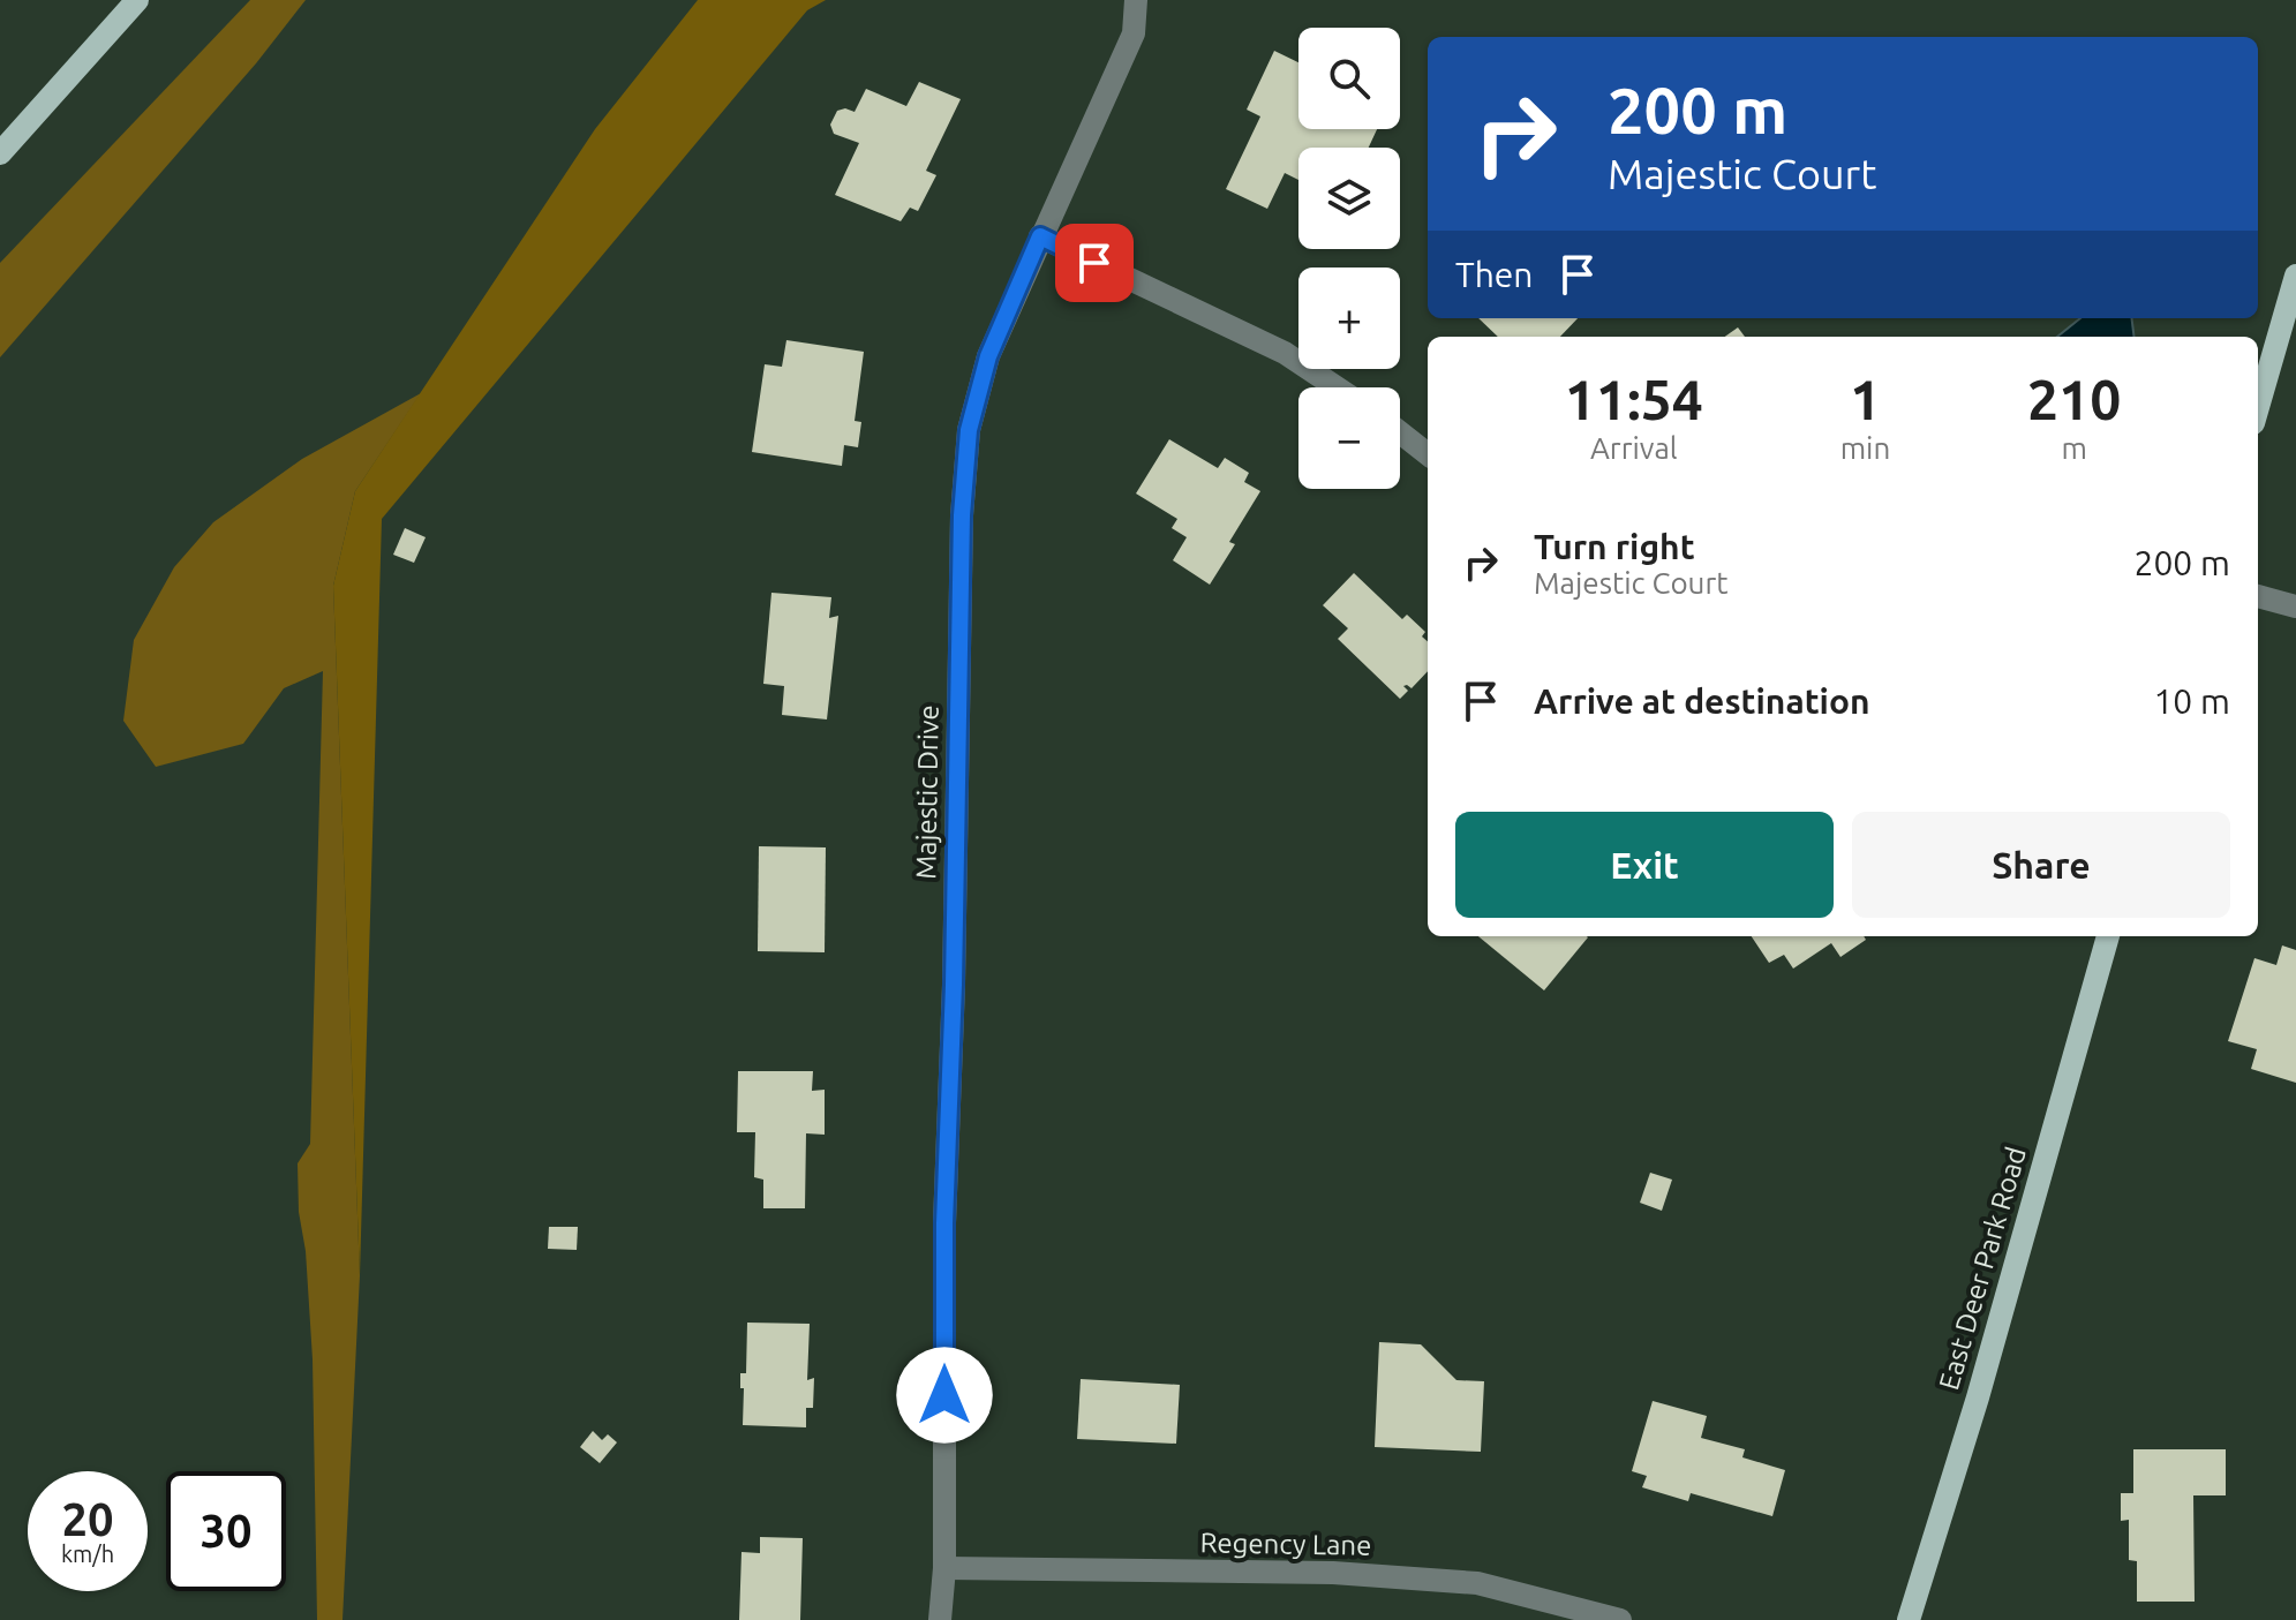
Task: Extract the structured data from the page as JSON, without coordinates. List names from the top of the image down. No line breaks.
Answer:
{"streets":{"main road":["East Deer Park Road"],"street":["Majestic Drive","Regency Lane"]},"crossings":[["Majestic Drive","Regency Lane"]],"page":{"map_buttons":["+","−"],"turn":["200 m","Majestic Court"],"then":"Then","eta":["11:54","Arrival","1","min","210","m"],"list":[{"name":"Turn right","note":"Majestic Court","value":"200 m"},{"name":"Arrive at destination","value":"10 m"}],"buttons":["Exit","Share"],"speed":"20 km/h","limit":"30"}}
